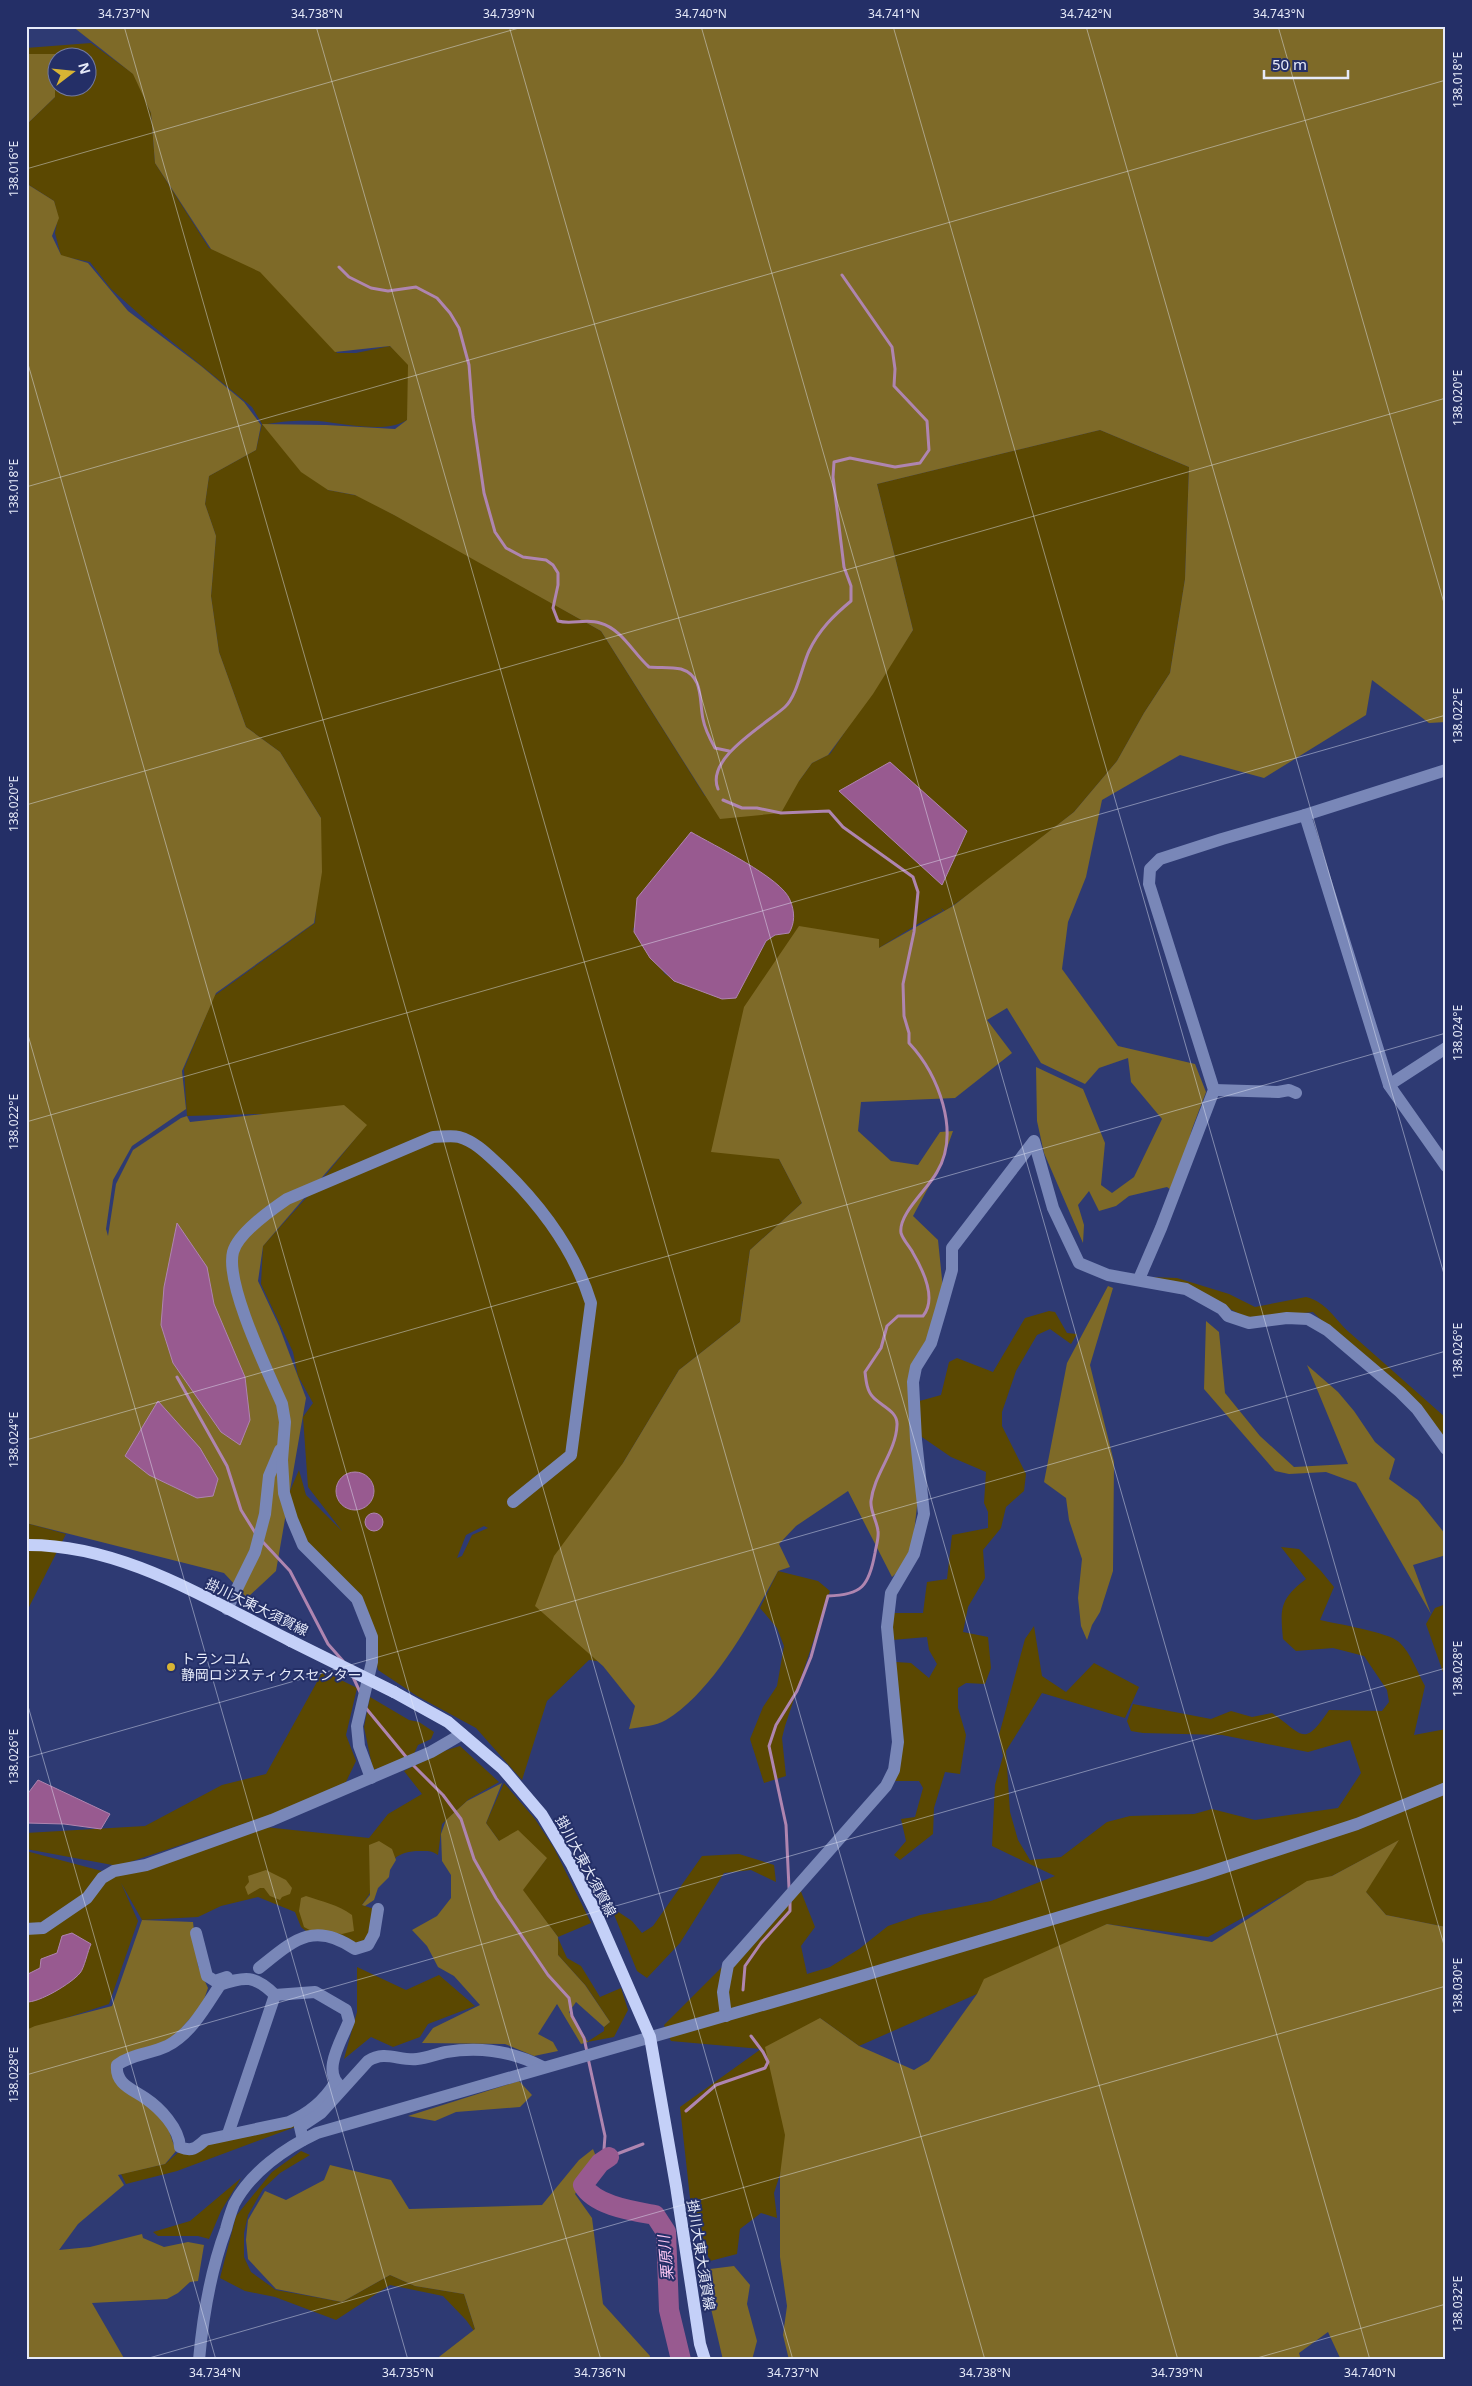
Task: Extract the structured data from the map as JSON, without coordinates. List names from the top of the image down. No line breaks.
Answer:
{"streets":{"main road":["掛川大東大須賀線"]},"water":["栗原川"],"places":["トランコム 静岡ロジスティクスセンター"],"scale_bar":"50 m","north":"right","coordinates":["34.737°N","34.738°N","34.739°N","34.740°N","34.741°N","34.742°N","34.743°N","138.018°E","138.016°E","138.020°E","138.022°E","138.024°E","138.026°E","138.028°E","138.030°E","138.032°E","34.734°N","34.735°N","34.736°N"]}
